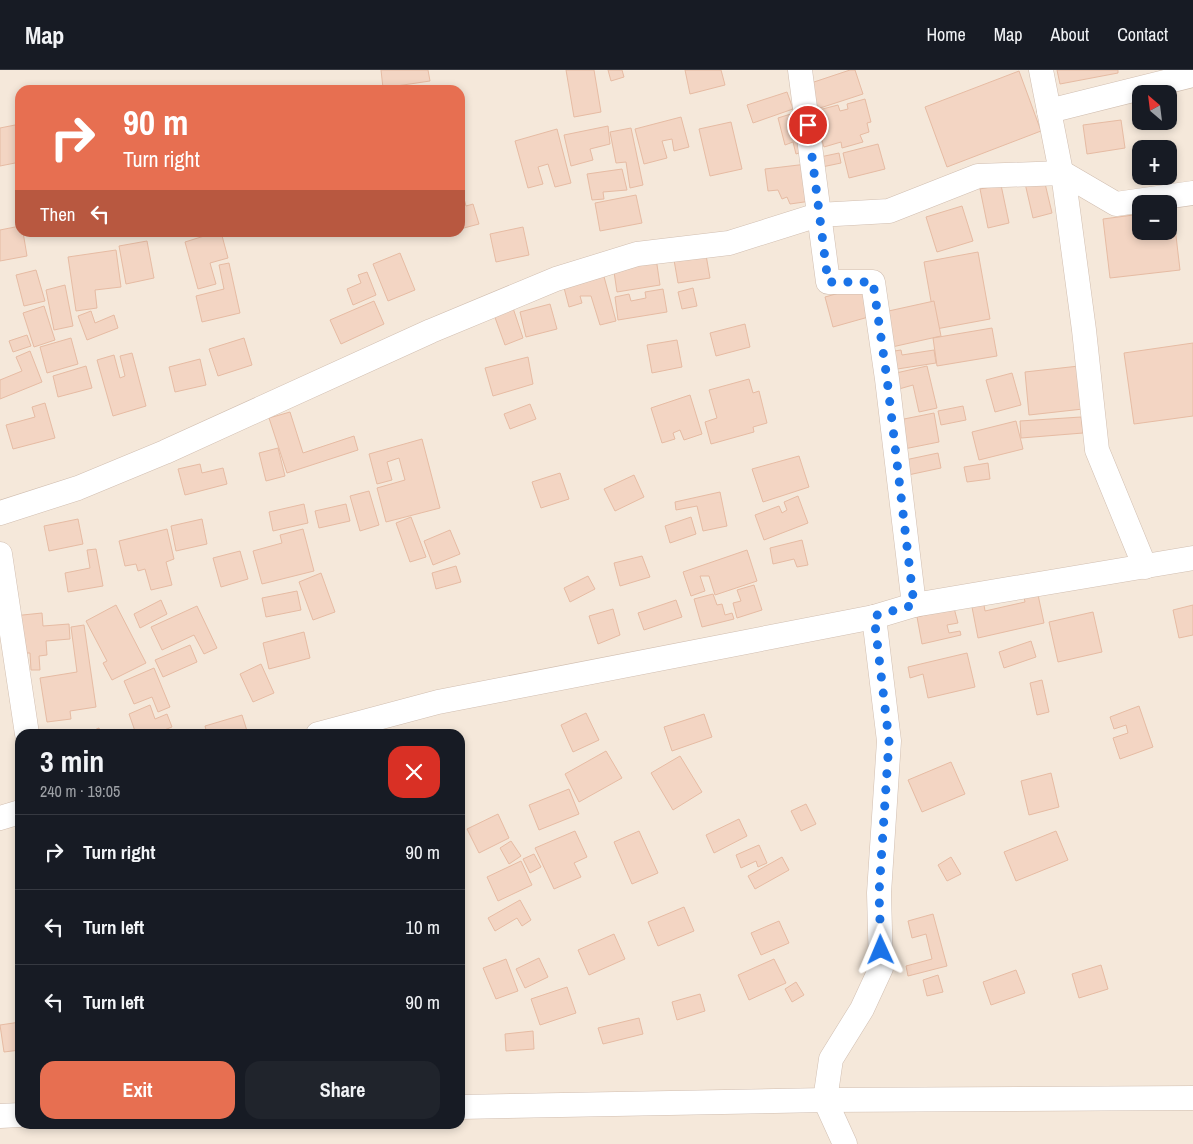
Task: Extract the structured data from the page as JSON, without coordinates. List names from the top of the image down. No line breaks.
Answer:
{"north":"top left","page":{"header":"Map","nav":["Home","Map","About","Contact"],"map_buttons":["+","−"],"turn":["90 m","Turn right"],"then":"Then","heading":["3 min","240 m · 19:05"],"list":[{"name":"Turn right","value":"90 m"},{"name":"Turn left","value":"10 m"},{"name":"Turn left","value":"90 m"}],"buttons":["Exit","Share"]}}
